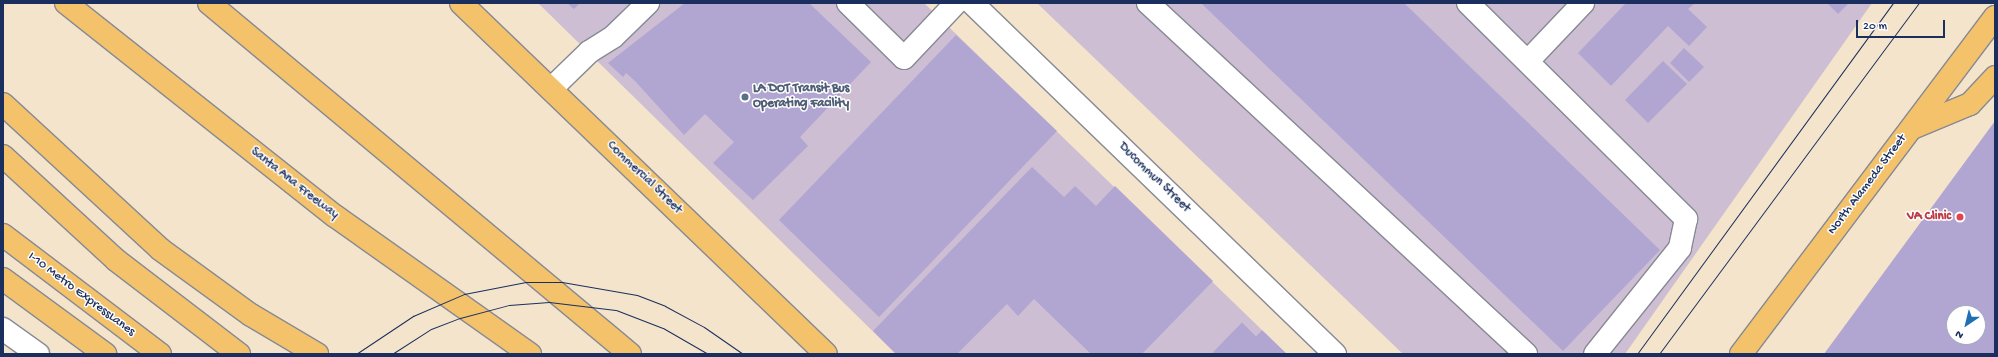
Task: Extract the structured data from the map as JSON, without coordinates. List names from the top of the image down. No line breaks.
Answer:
{"streets":{"main road":["Commercial Street","Santa Ana Freeway","North Alameda Street","I-10 Metro ExpressLanes"],"street":["Ducommun Street"]},"places":["LA DOT Transit Bus Operating Facility","VA Clinic"],"scale_bar":"20 m","north":"bottom left"}
